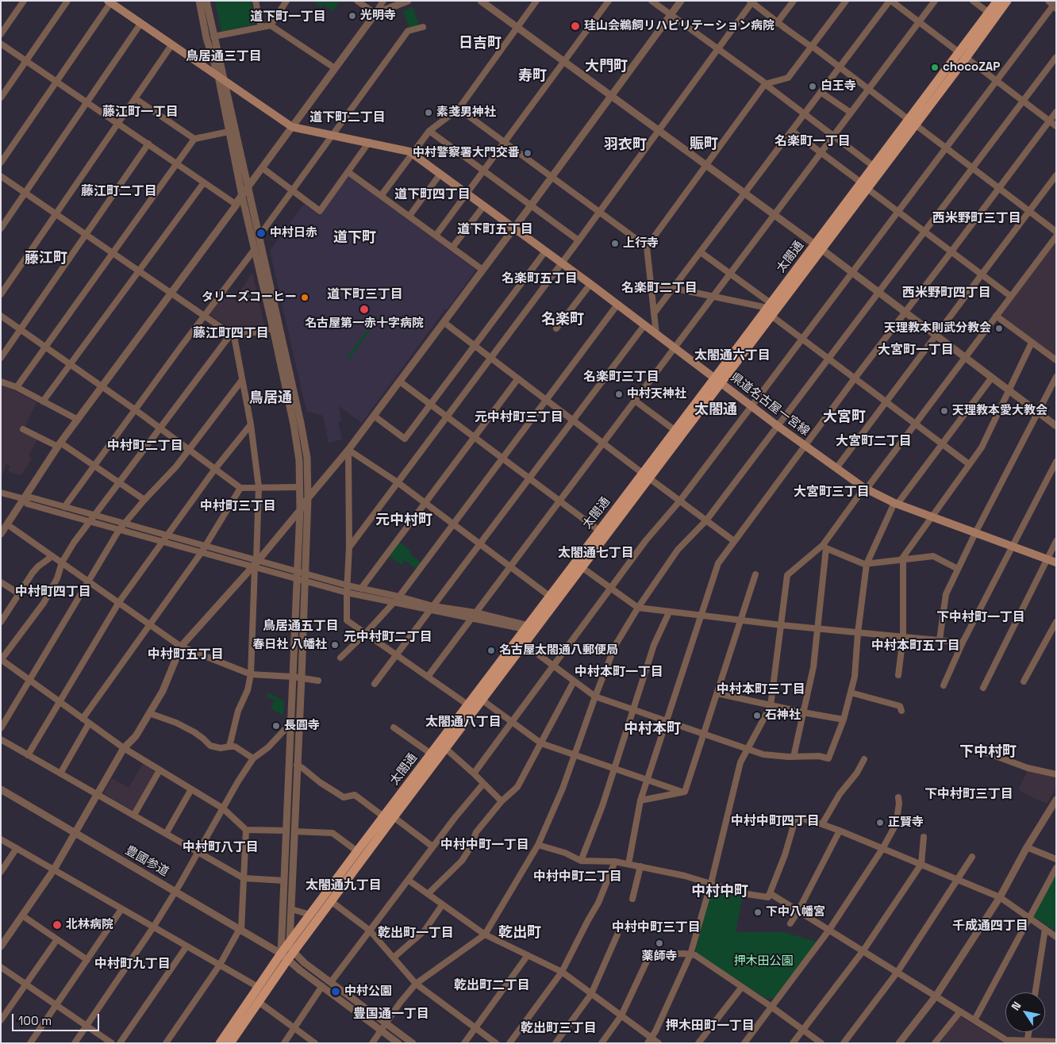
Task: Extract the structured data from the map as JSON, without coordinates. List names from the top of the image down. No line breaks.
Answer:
{"streets":{"main road":["太閤通","県道名古屋一宮線"],"street":["豊國参道"]},"crossings":[["太閤通","県道名古屋一宮線"],["太閤通","豊國参道"]],"districts":["道下町一丁目","日吉町","鳥居通三丁目","大門町","寿町","藤江町一丁目","道下町二丁目","名楽町一丁目","賑町","羽衣町","藤江町二丁目","道下町四丁目","西米野町三丁目","道下町五丁目","道下町","藤江町","名楽町五丁目","名楽町二丁目","西米野町四丁目","道下町三丁目","名楽町","藤江町四丁目","大宮町一丁目","太閤通六丁目","名楽町三丁目","鳥居通","太閤通","大宮町","元中村町三丁目","大宮町二丁目","中村町二丁目","大宮町三丁目","中村町三丁目","元中村町","太閤通七丁目","中村町四丁目","下中村町一丁目","鳥居通五丁目","元中村町二丁目","中村本町五丁目","中村町五丁目","中村本町一丁目","中村本町三丁目","太閤通八丁目","中村本町","下中村町","下中村町三丁目","中村中町四丁目","中村中町一丁目","中村町八丁目","中村中町二丁目","太閤通九丁目","中村中町","千成通四丁目","中村中町三丁目","乾出町","乾出町一丁目","中村町九丁目","乾出町二丁目","豊国通一丁目","押木田町一丁目","乾出町三丁目"],"parks":["押木田公園"],"places":["光明寺","珪山会鵜飼リハビリテーション病院","chocoZAP","白王寺","素戔男神社","中村警察署大門交番","中村日赤","上行寺","タリーズコーヒー","名古屋第一赤十字病院","天理教本則武分教会","中村天神社","天理教本愛大教会","春日社 八幡社","名古屋太閤通八郵便局","石神社","長圓寺","正賢寺","下中八幡宮","北林病院","薬師寺","中村公園"],"scale_bar":"100 m","north":"top left"}
